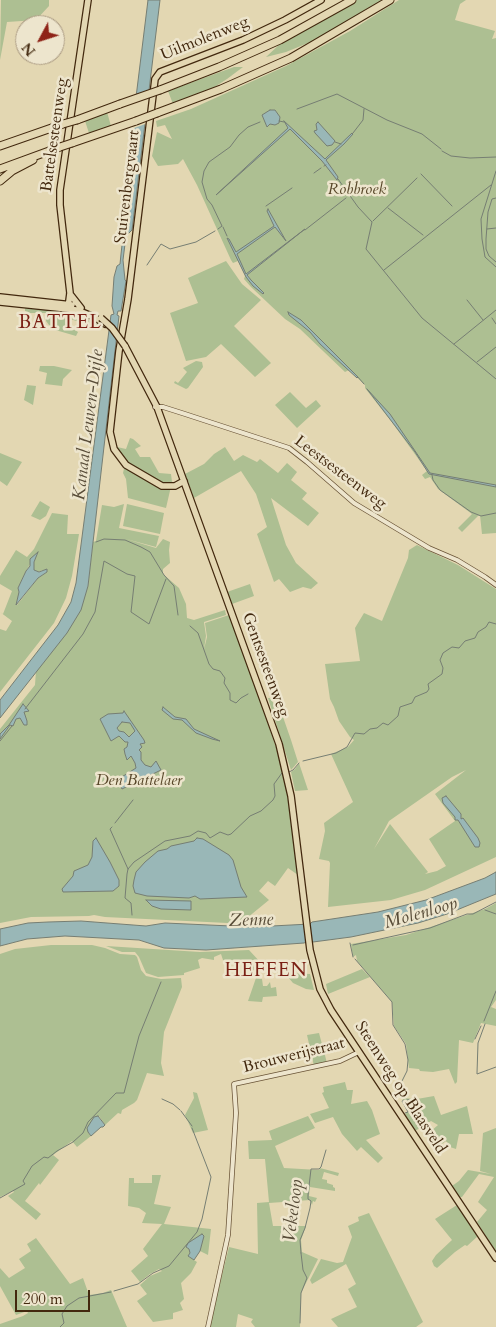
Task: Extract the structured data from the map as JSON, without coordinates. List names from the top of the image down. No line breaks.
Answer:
{"streets":{"main road":["Uilmolenweg","Battelsesteenweg","Stuivenbergvaart","Gentsesteenweg","Steenweg op Blaasveld"],"street":["Leestsesteenweg","Brouwerijstraat"]},"crossings":[["Uilmolenweg","Stuivenbergvaart"],["Battelsesteenweg","Gentsesteenweg"],["Stuivenbergvaart","Gentsesteenweg"],["Leestsesteenweg","Gentsesteenweg"],["Gentsesteenweg","Steenweg op Blaasveld"],["Brouwerijstraat","Steenweg op Blaasveld"]],"districts":["BATTEL","HEFFEN"],"water":["Kanaal Leuven-Dijle","Molenloop","Zenne","Vekeloop"],"parks":["Robbroek","Den Battelaer"],"scale_bar":"200 m","north":"bottom left"}
